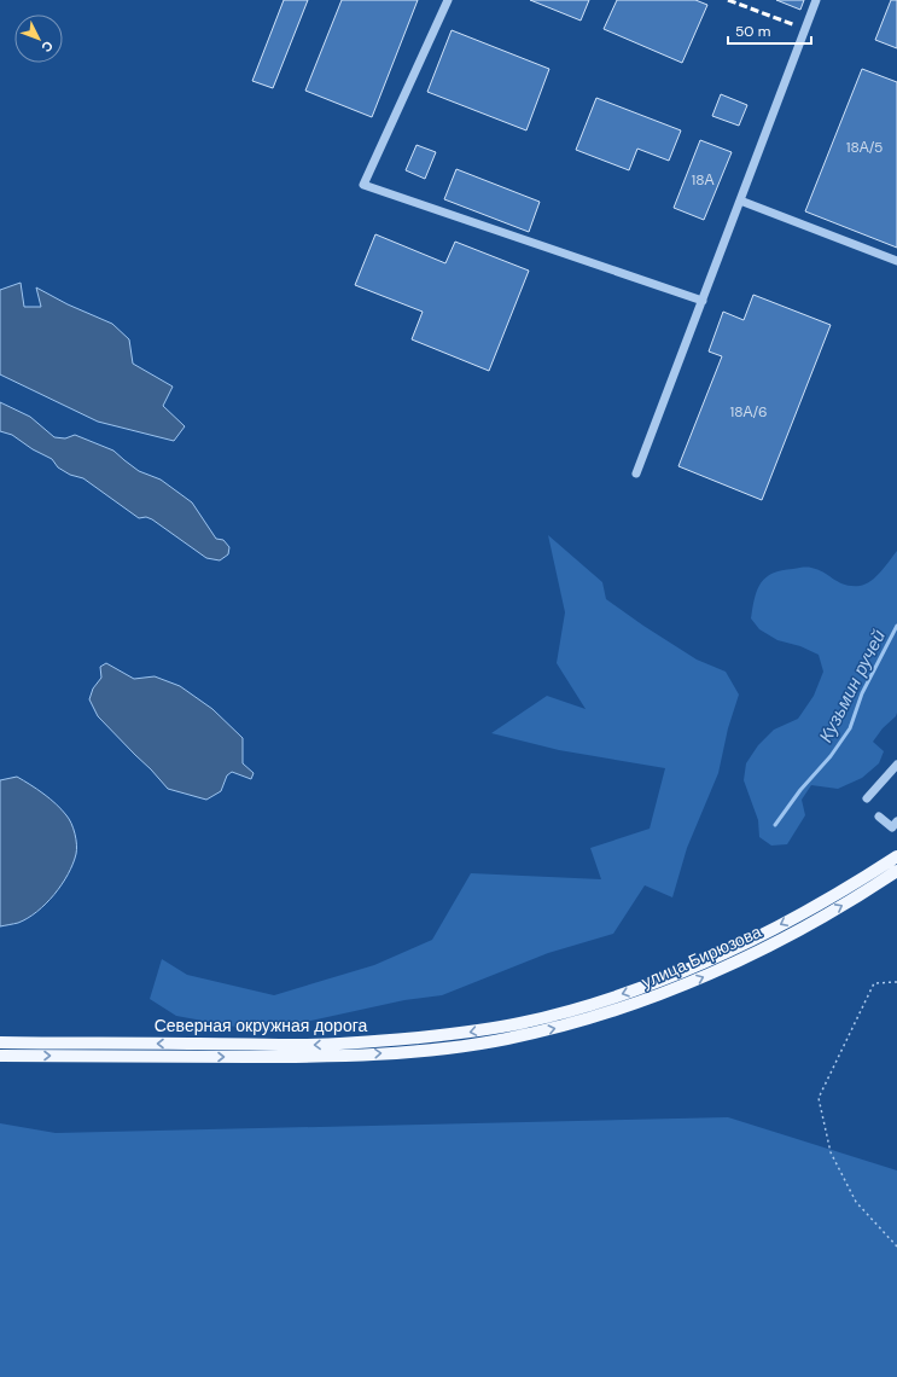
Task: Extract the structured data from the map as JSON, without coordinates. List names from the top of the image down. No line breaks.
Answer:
{"streets":{"main road":["улица Бирюзова","Северная окружная дорога"]},"crossings":[["улица Бирюзова","Северная окружная дорога"]],"water":["Кузьмин ручей"],"house_numbers":["18А/5","18А","18А/6"],"scale_bar":"50 m","north":"bottom right"}
